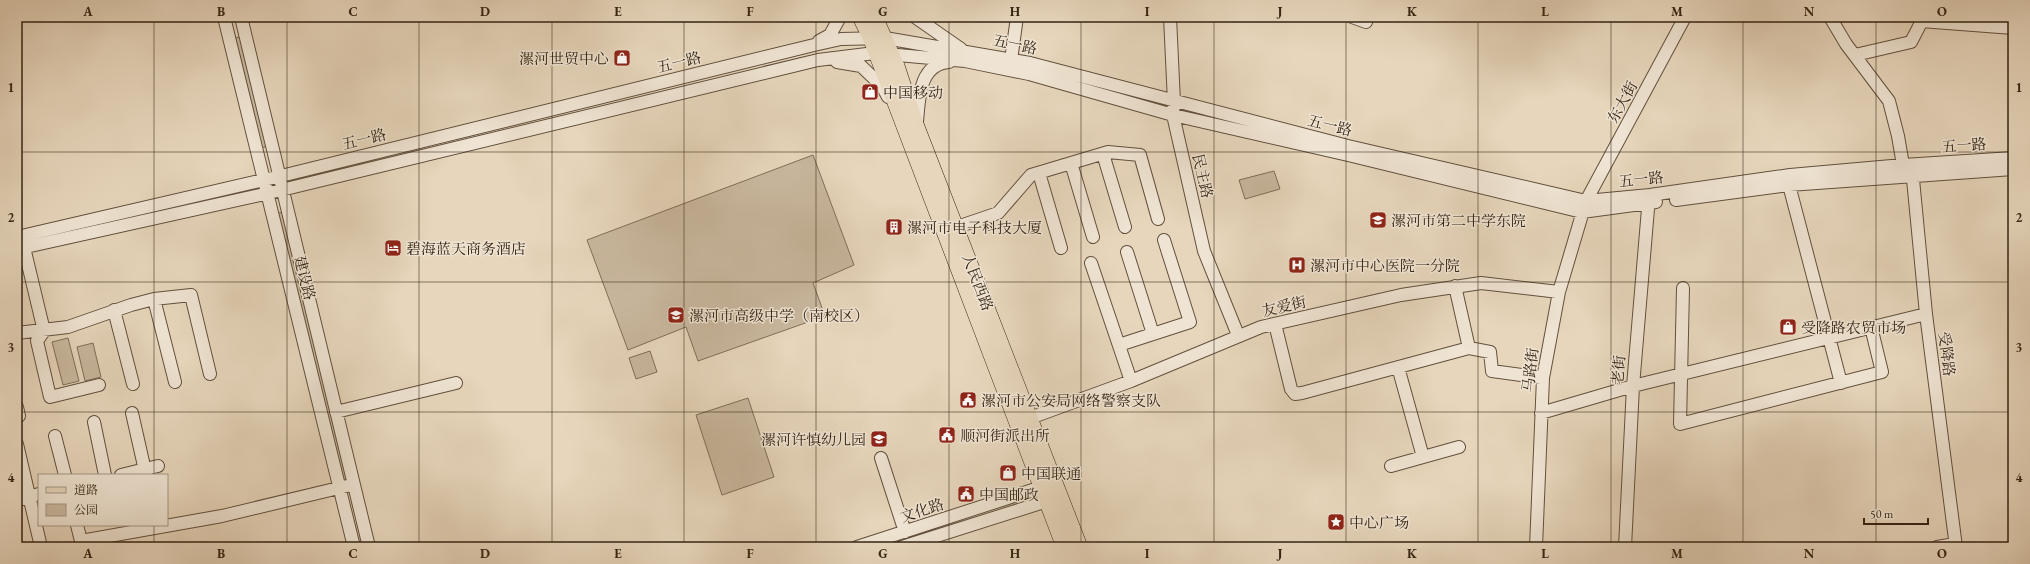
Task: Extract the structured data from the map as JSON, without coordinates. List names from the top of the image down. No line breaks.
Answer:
{"streets":{"main road":["人民西路"],"street":["五一路","东大街","民主路","建设路","友爱街","受降路","马路街","老街","文化路"]},"crossings":[["五一路","东大街"],["五一路","民主路"],["五一路","建设路"],["五一路","人民西路"],["五一路","受降路"],["五一路","马路街"],["五一路","老街"],["东大街","马路街"],["民主路","友爱街"],["人民西路","友爱街"],["人民西路","文化路"],["友爱街","马路街"]],"places":{"shop":["漯河世贸中心","中国移动","受降路农贸市场","中国联通"],"school or university":["漯河市第二中学东院","漯河市高级中学（南校区）","漯河许慎幼儿园"],"building":["漯河市电子科技大厦"],"hotel":["碧海蓝天商务酒店"],"hospital":["漯河市中心医院一分院"],"public building":["漯河市公安局网络警察支队","顺河街派出所","中国邮政"],"place":["中心广场"]},"legend":["道路","公园"],"scale_bar":"50 m","grid":{"columns":["A","B","C","D","E","F","G","H","I","J","K","L","M","N","O"],"rows":["1","2","3","4"]}}
